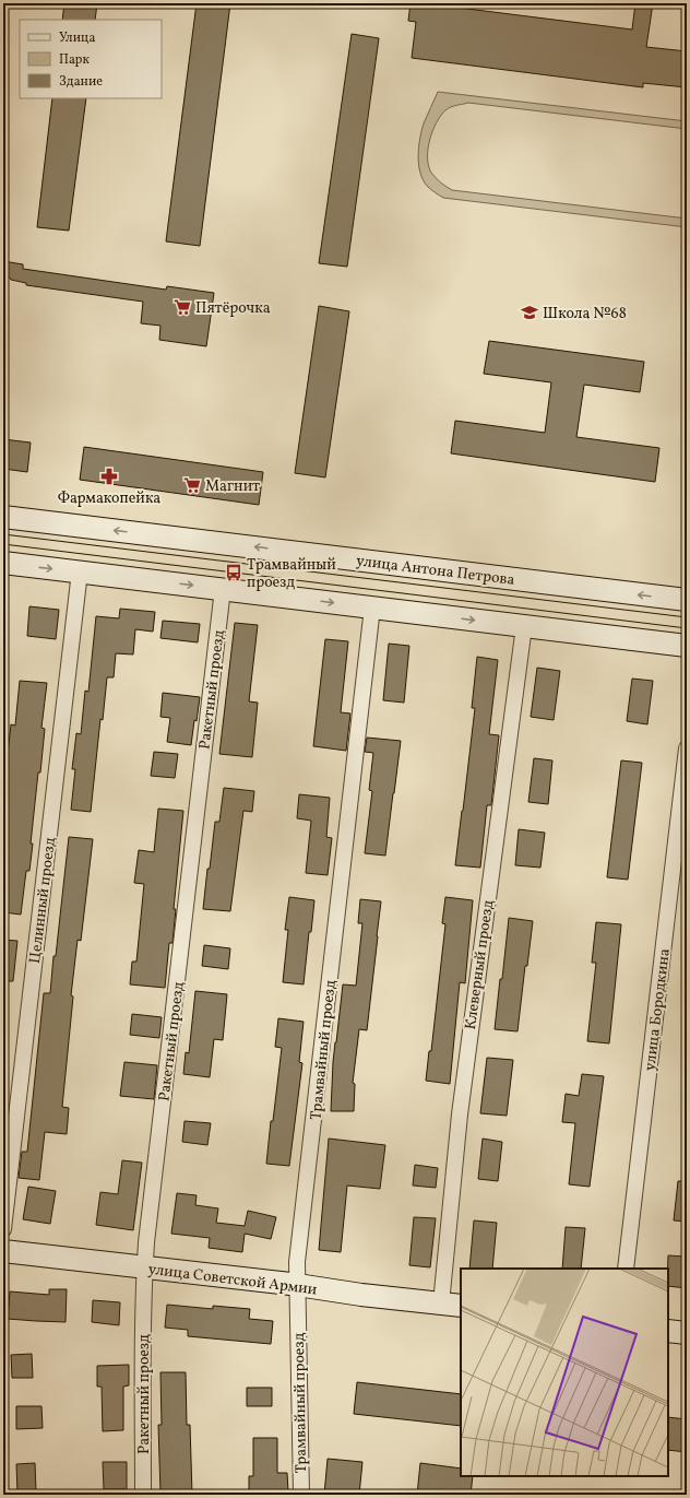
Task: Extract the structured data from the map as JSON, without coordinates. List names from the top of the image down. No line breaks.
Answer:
{"streets":{"main road":["улица Антона Петрова","улица Советской Армии"],"street":["Ракетный проезд","Целинный проезд","Клеверный проезд","улица Бородкина","Трамвайный проезд"]},"crossings":[["Ракетный проезд","улица Советской Армии"],["Клеверный проезд","улица Советской Армии"],["Трамвайный проезд","улица Советской Армии"]],"places":{"supermarket":["Пятёрочка","Магнит"],"school or university":["Школа №68"],"pharmacy":["Фармакопейка"],"bus stop":["Трамвайный проезд"]},"legend":["Улица","Парк","Здание"]}
